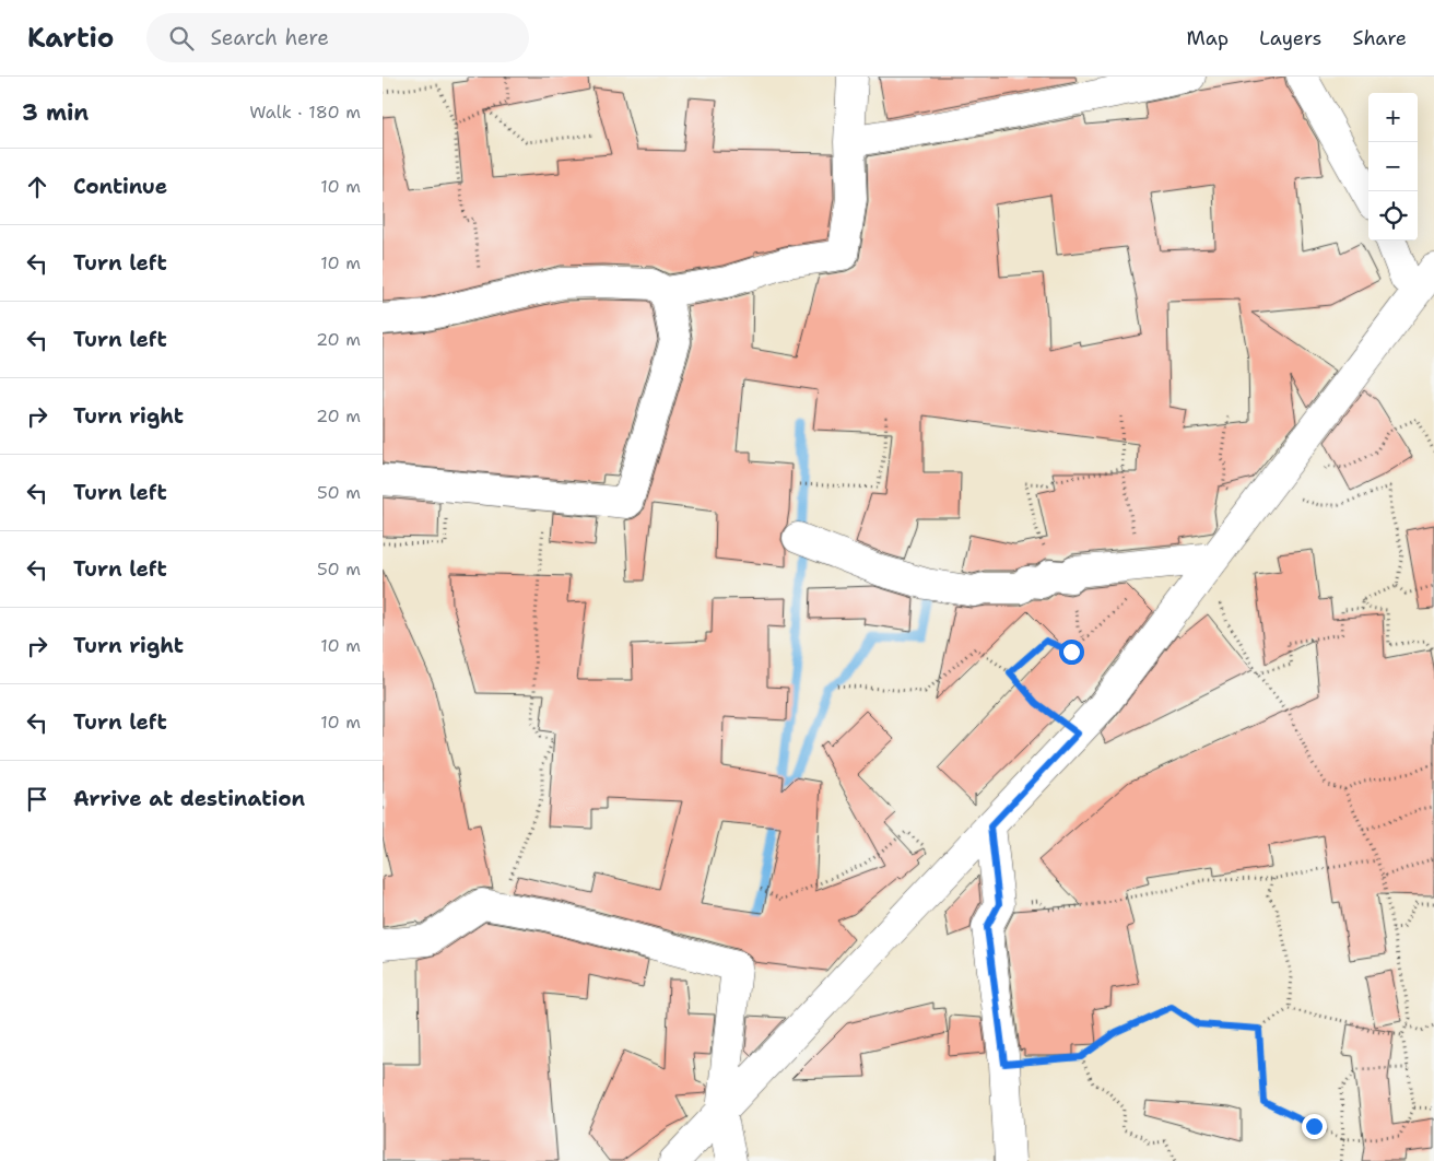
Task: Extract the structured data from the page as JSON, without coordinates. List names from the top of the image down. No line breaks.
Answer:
{"page":{"header":"Kartio","search":"Search here","nav":["Map","Layers","Share"],"heading":["3 min","Walk · 180 m"],"map_buttons":["+","−"],"list":[["Continue","10 m"],["Turn left","10 m"],["Turn left","20 m"],["Turn right","20 m"],["Turn left","50 m"],["Turn left","50 m"],["Turn right","10 m"],["Turn left","10 m"],"Arrive at destination"]}}
